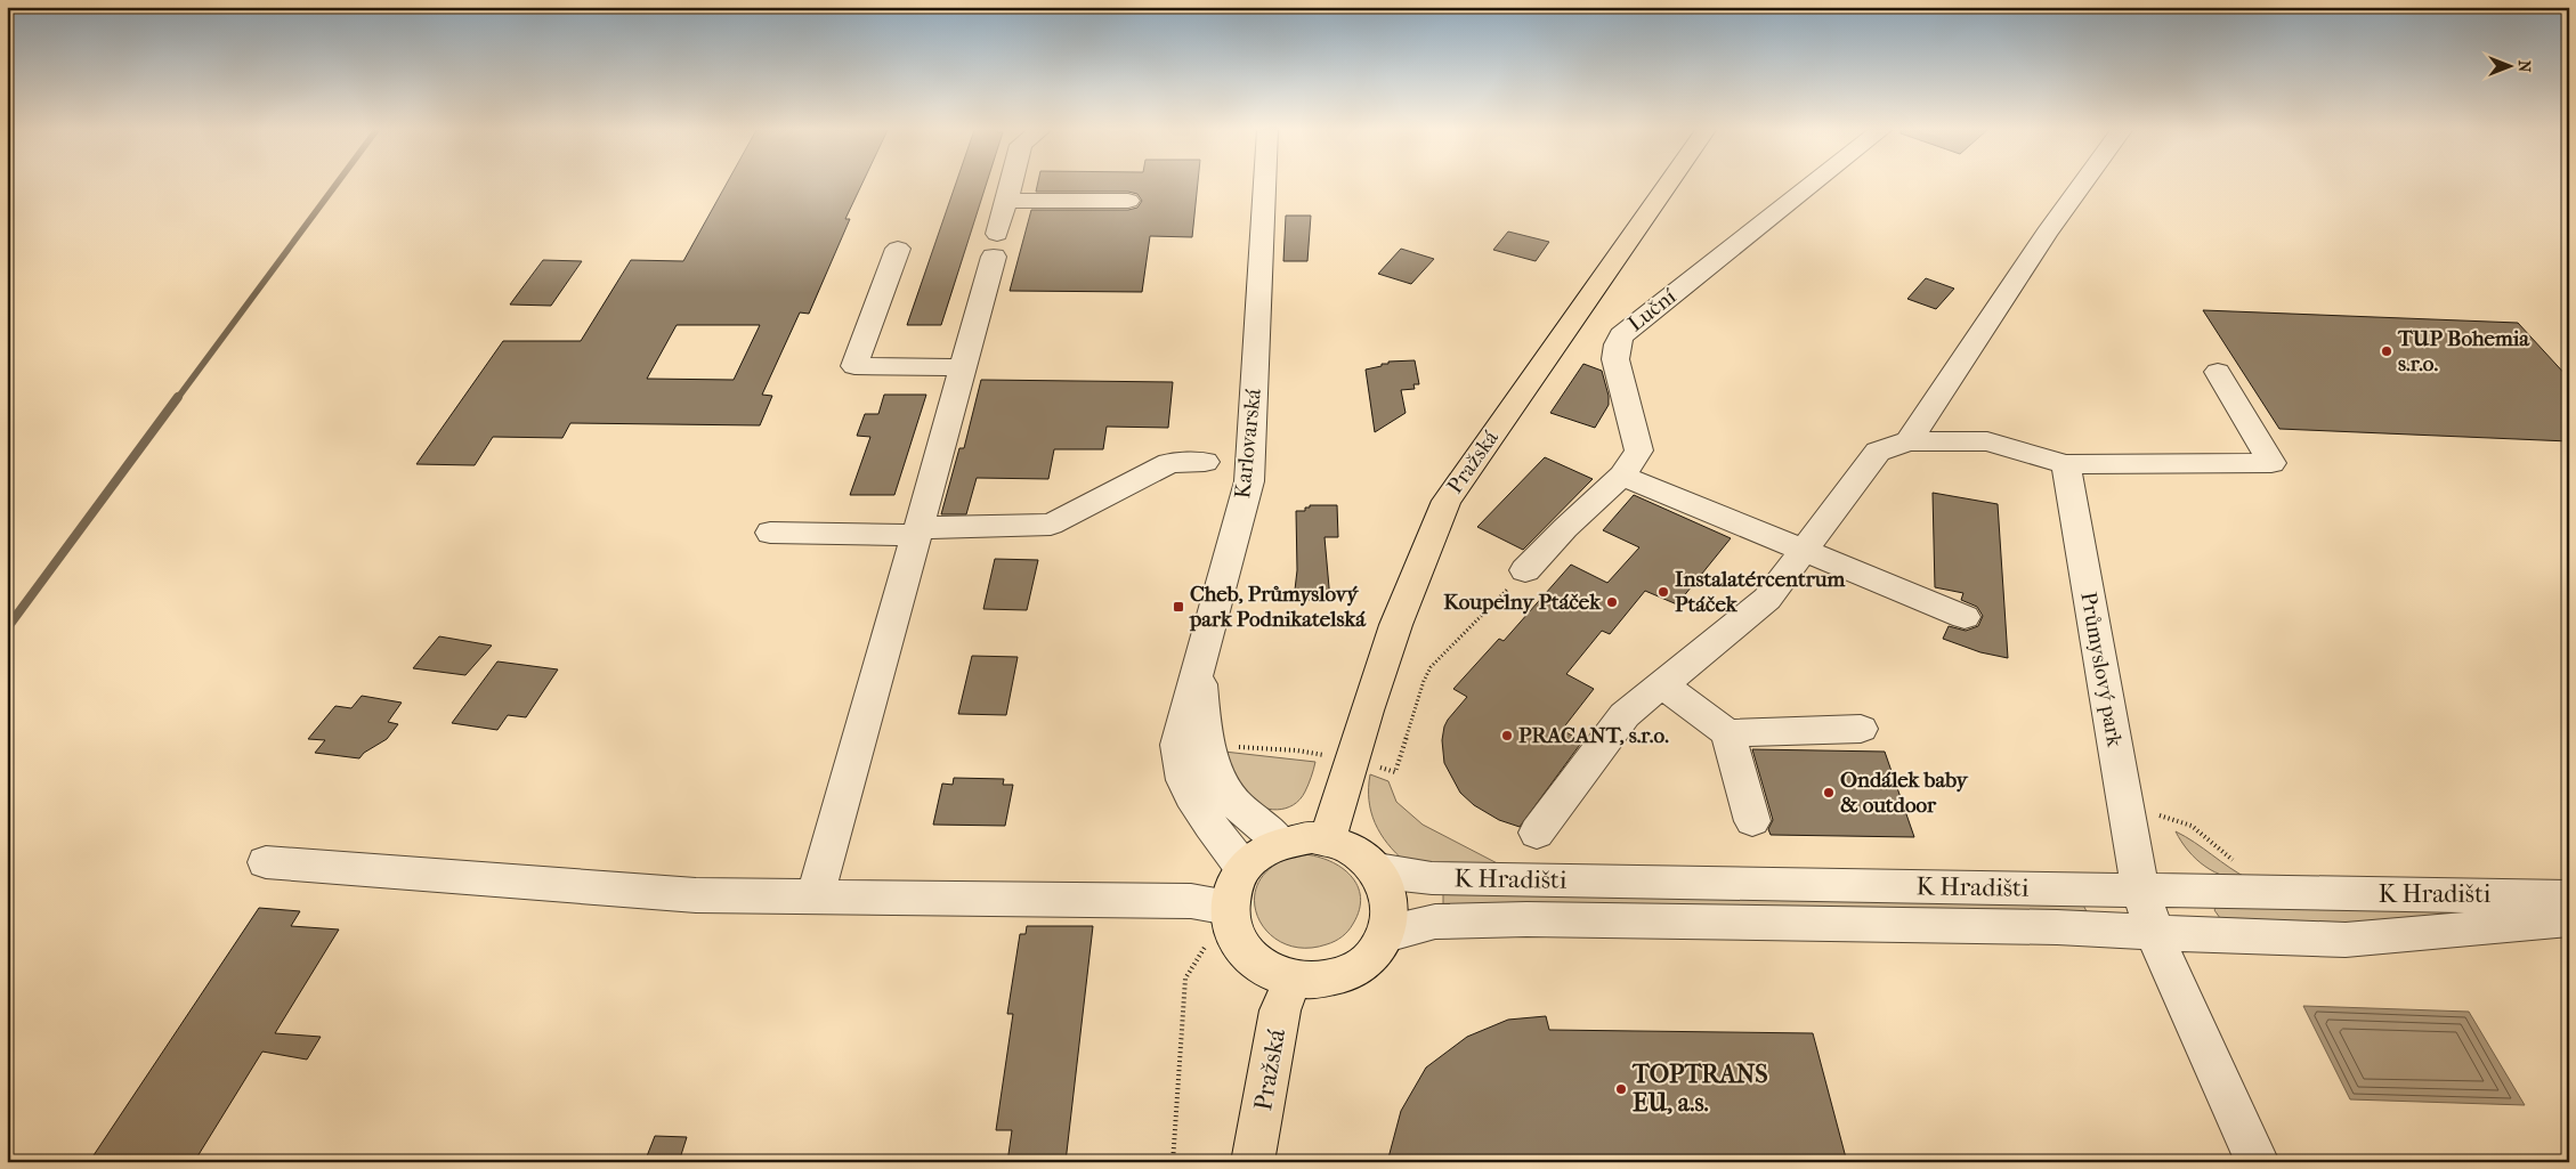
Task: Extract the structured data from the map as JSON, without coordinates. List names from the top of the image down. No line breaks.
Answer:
{"streets":{"main road":["Pražská"],"street":["Luční","Karlovarská","Průmyslový park","K Hradišti"]},"crossings":[["Karlovarská","Pražská"],["Karlovarská","K Hradišti"],["Pražská","K Hradišti"],["Průmyslový park","K Hradišti"]],"places":{"other":["TUP Bohemia s.r.o.","Instalatércentrum Ptáček","Koupelny Ptáček","PRACANT, s.r.o.","Ondálek baby & outdoor","TOPTRANS EU, a.s."],"transit":["Cheb, Průmyslový park Podnikatelská"]},"north":"right"}
